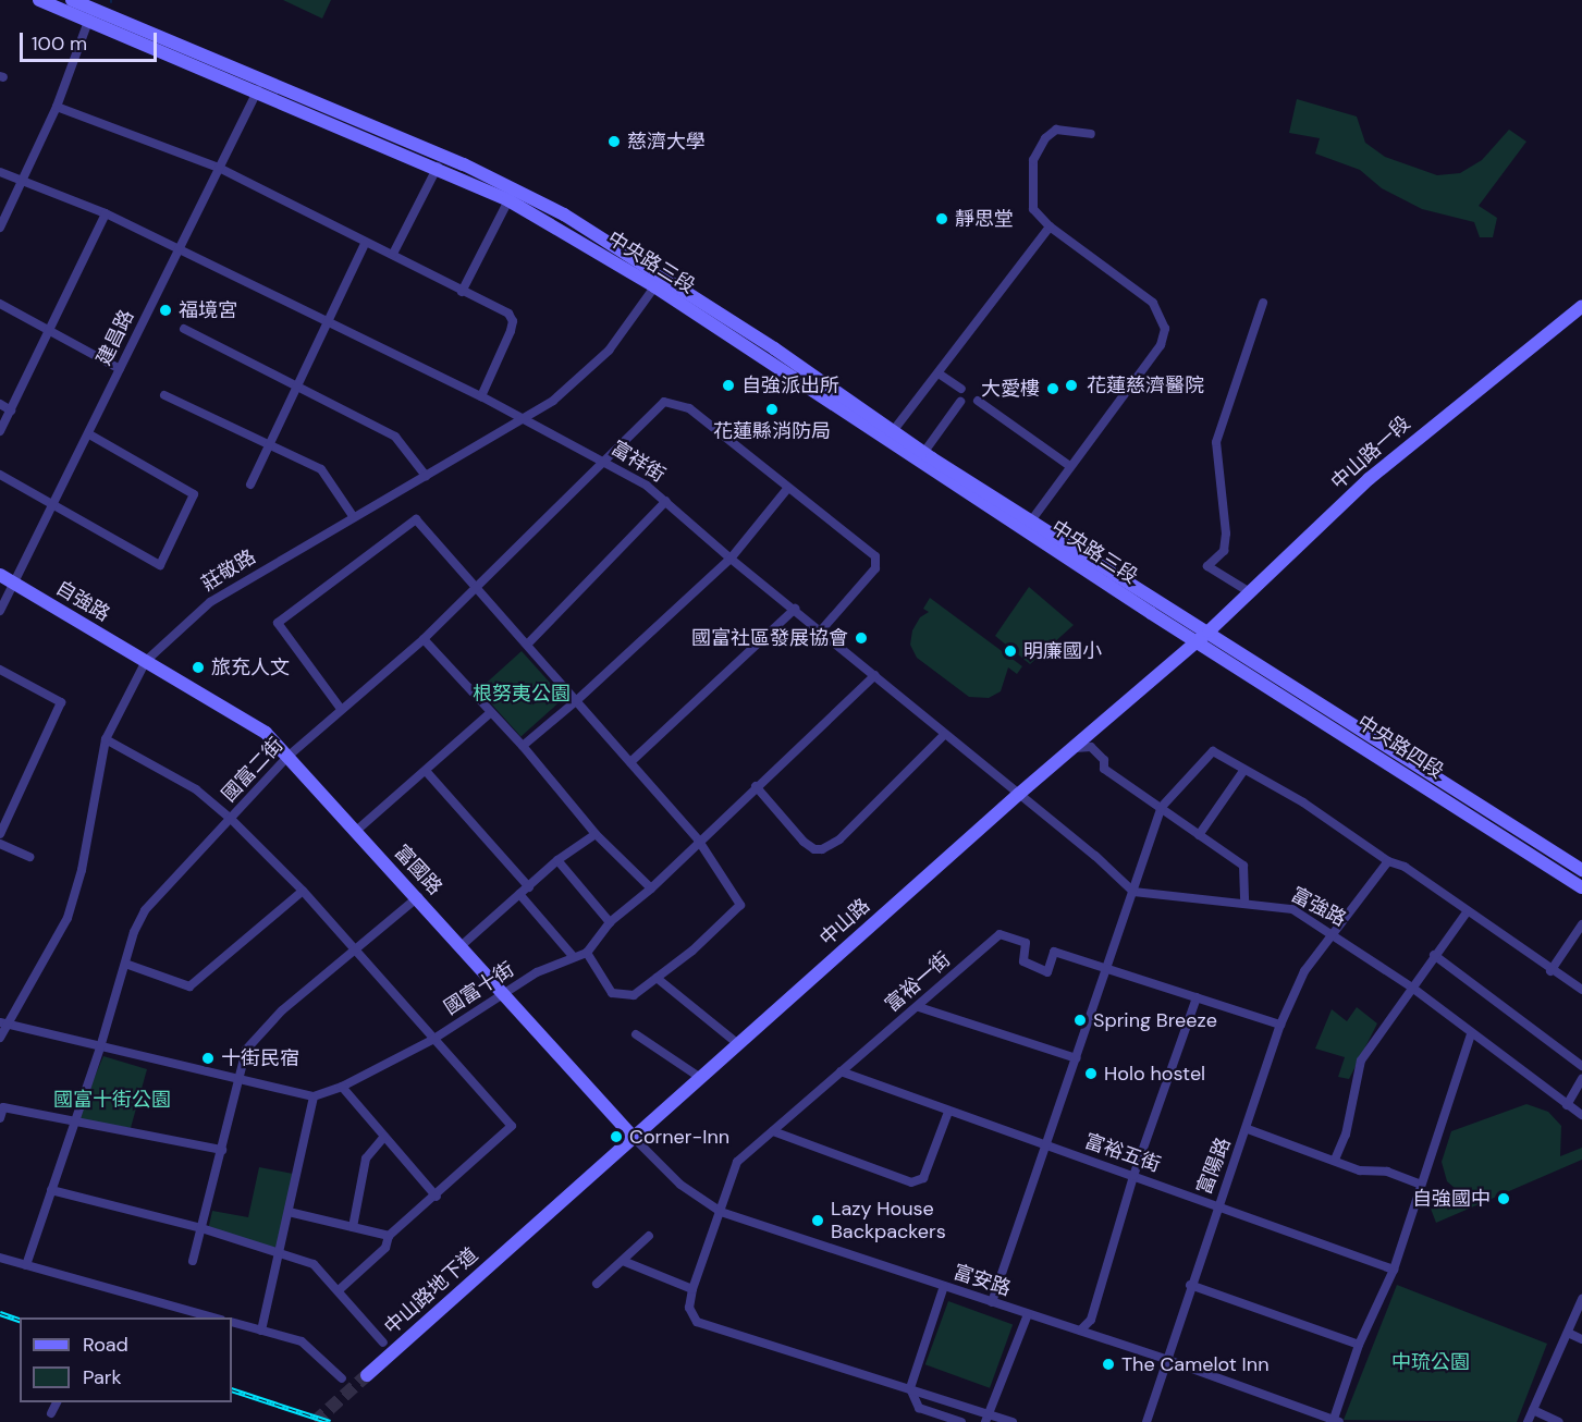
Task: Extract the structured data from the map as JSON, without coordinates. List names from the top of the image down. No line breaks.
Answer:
{"streets":{"street":["中央路三段","建昌路","中山路一段","富祥街","莊敬路","自強路","中央路四段","國富二街","富國路","富強路","中山路","富裕一街","國富十街","富裕五街","富陽路","富安路","中山路地下道"]},"crossings":[["中央路三段","建昌路"],["中央路三段","中山路一段"],["中央路三段","莊敬路"],["中央路三段","中央路四段"],["中央路三段","中山路"],["建昌路","富祥街"],["建昌路","自強路"],["中山路一段","中央路四段"],["中山路一段","中山路"],["富祥街","莊敬路"],["富祥街","國富二街"],["富祥街","中山路"],["莊敬路","自強路"],["莊敬路","富國路"],["自強路","富國路"],["中央路四段","中山路"],["國富二街","富國路"],["富國路","中山路"],["富國路","國富十街"],["富國路","富安路"],["富強路","富陽路"],["中山路","富安路"],["中山路","中山路地下道"],["富裕一街","富裕五街"],["富裕一街","富陽路"],["富裕一街","富安路"],["富裕五街","富陽路"],["富陽路","富安路"]],"parks":["根努夷公園","國富十街公園","中琉公園"],"places":["慈濟大學","靜思堂","福境宮","自強派出所","花蓮慈濟醫院","大愛樓","花蓮縣消防局","國富社區發展協會","明廉國小","旅充人文","Spring Breeze","十街民宿","Holo hostel","Corner-Inn","自強國中","Lazy House Backpackers","The Camelot Inn"],"legend":["Road","Park"],"scale_bar":"100 m"}
